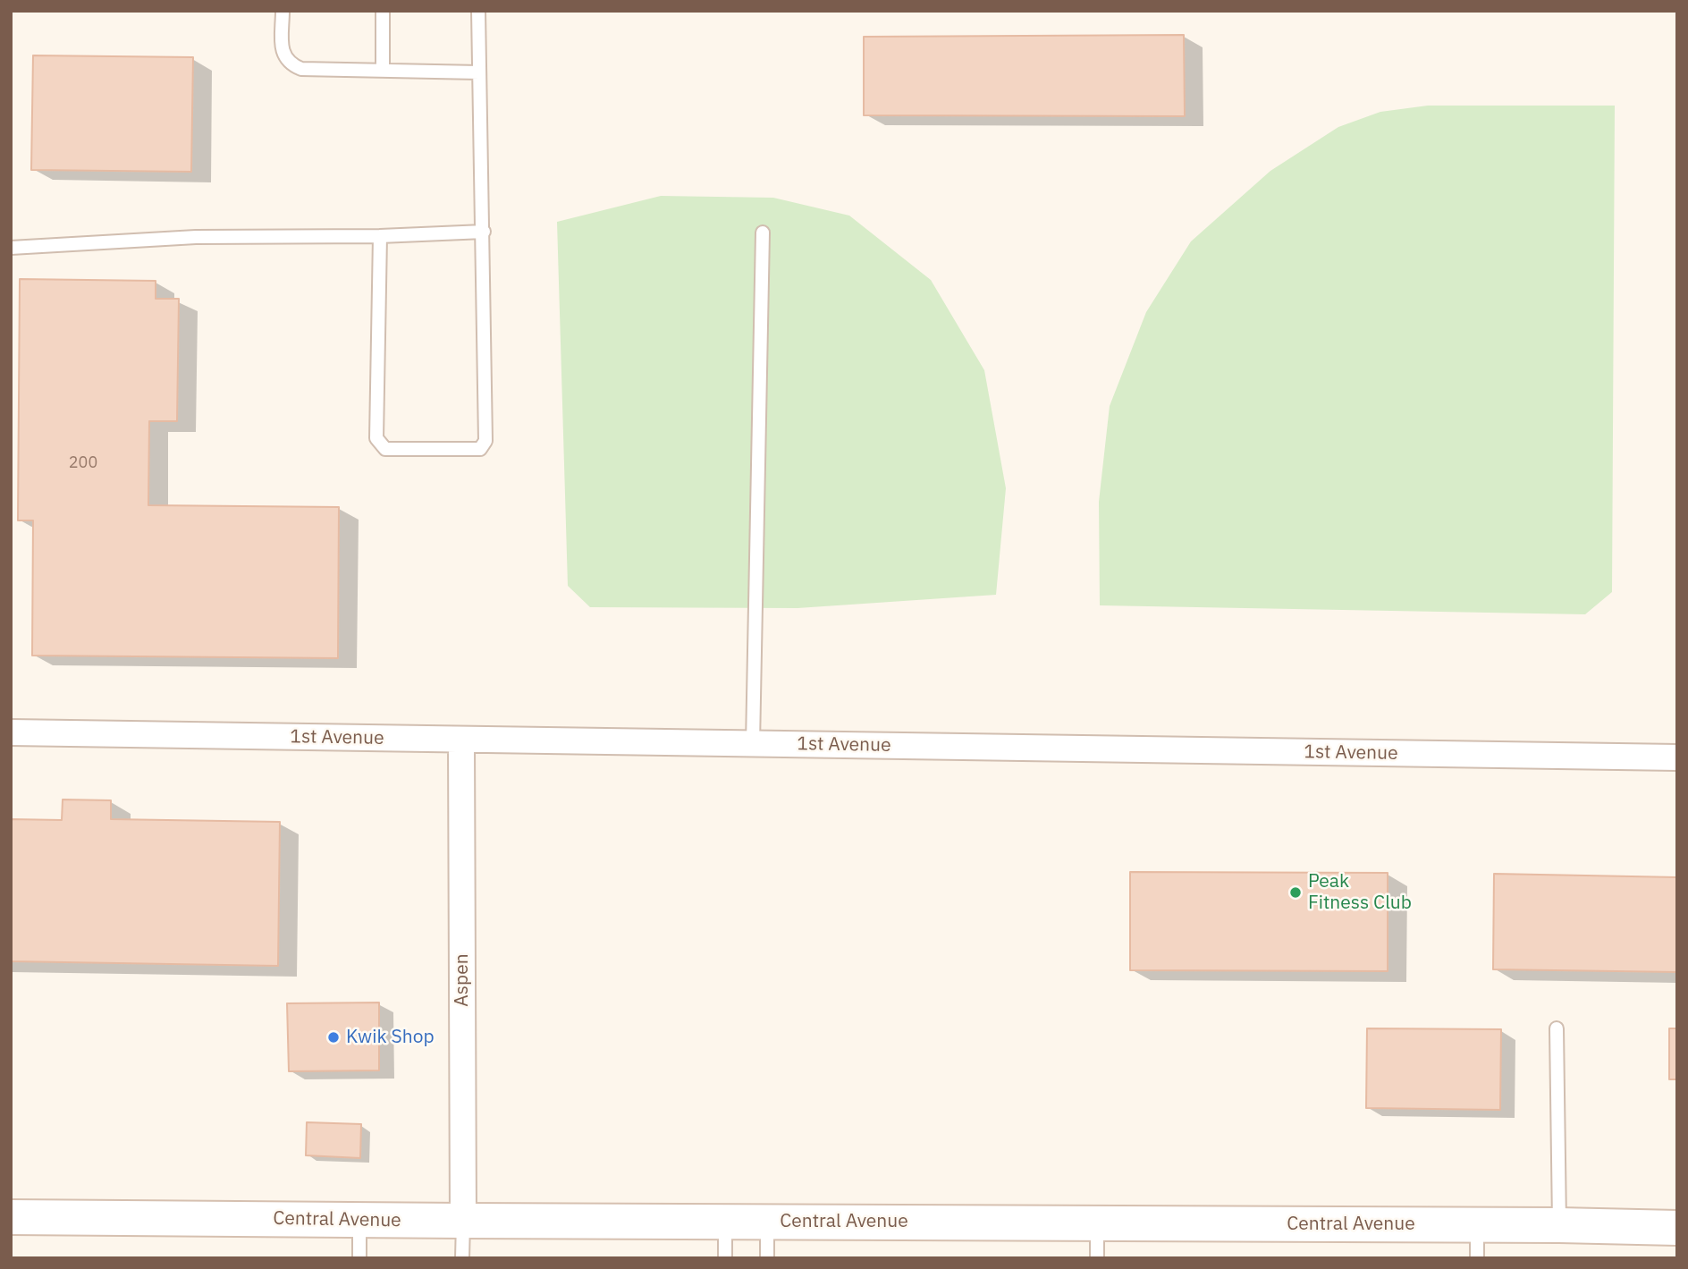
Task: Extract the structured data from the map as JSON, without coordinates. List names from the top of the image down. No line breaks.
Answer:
{"streets":{"street":["1st Avenue","Aspen","Central Avenue"]},"crossings":[["1st Avenue","Aspen"],["Aspen","Central Avenue"]],"places":["Peak Fitness Club","Kwik Shop"],"house_numbers":["200"]}
